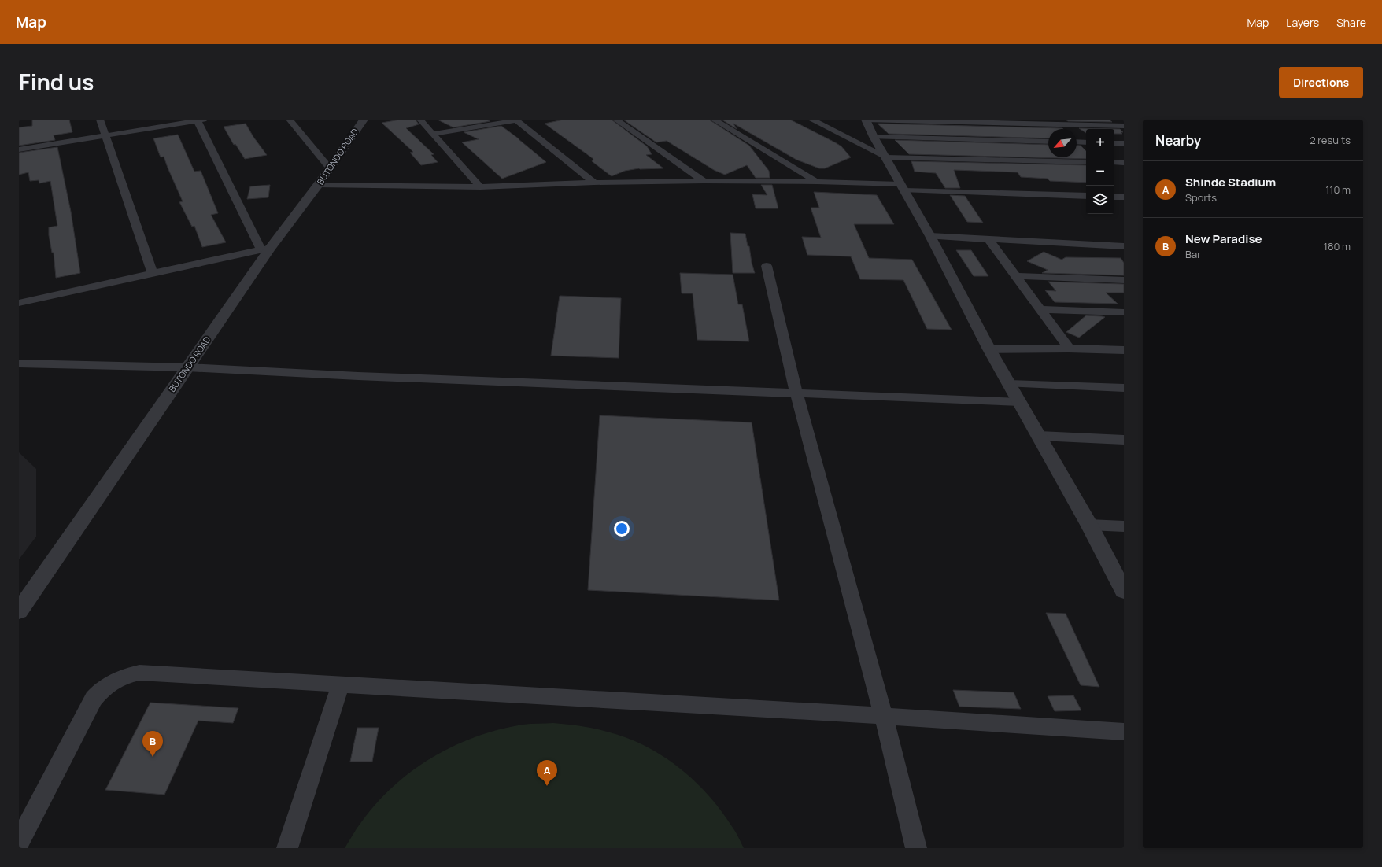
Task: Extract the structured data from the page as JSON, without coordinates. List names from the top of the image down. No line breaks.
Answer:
{"streets":{"street":["BUTONDO ROAD"]},"north":"bottom left","page":{"header":"Map","nav":["Map","Layers","Share"],"title":"Find us","buttons":"Directions","heading":["Nearby","2 results"],"map_buttons":["+","−"],"list":[{"mark":"A","name":"Shinde Stadium","note":"Sports","value":"110 m"},{"mark":"B","name":"New Paradise","note":"Bar","value":"180 m"}],"pins":["B","A"]}}
